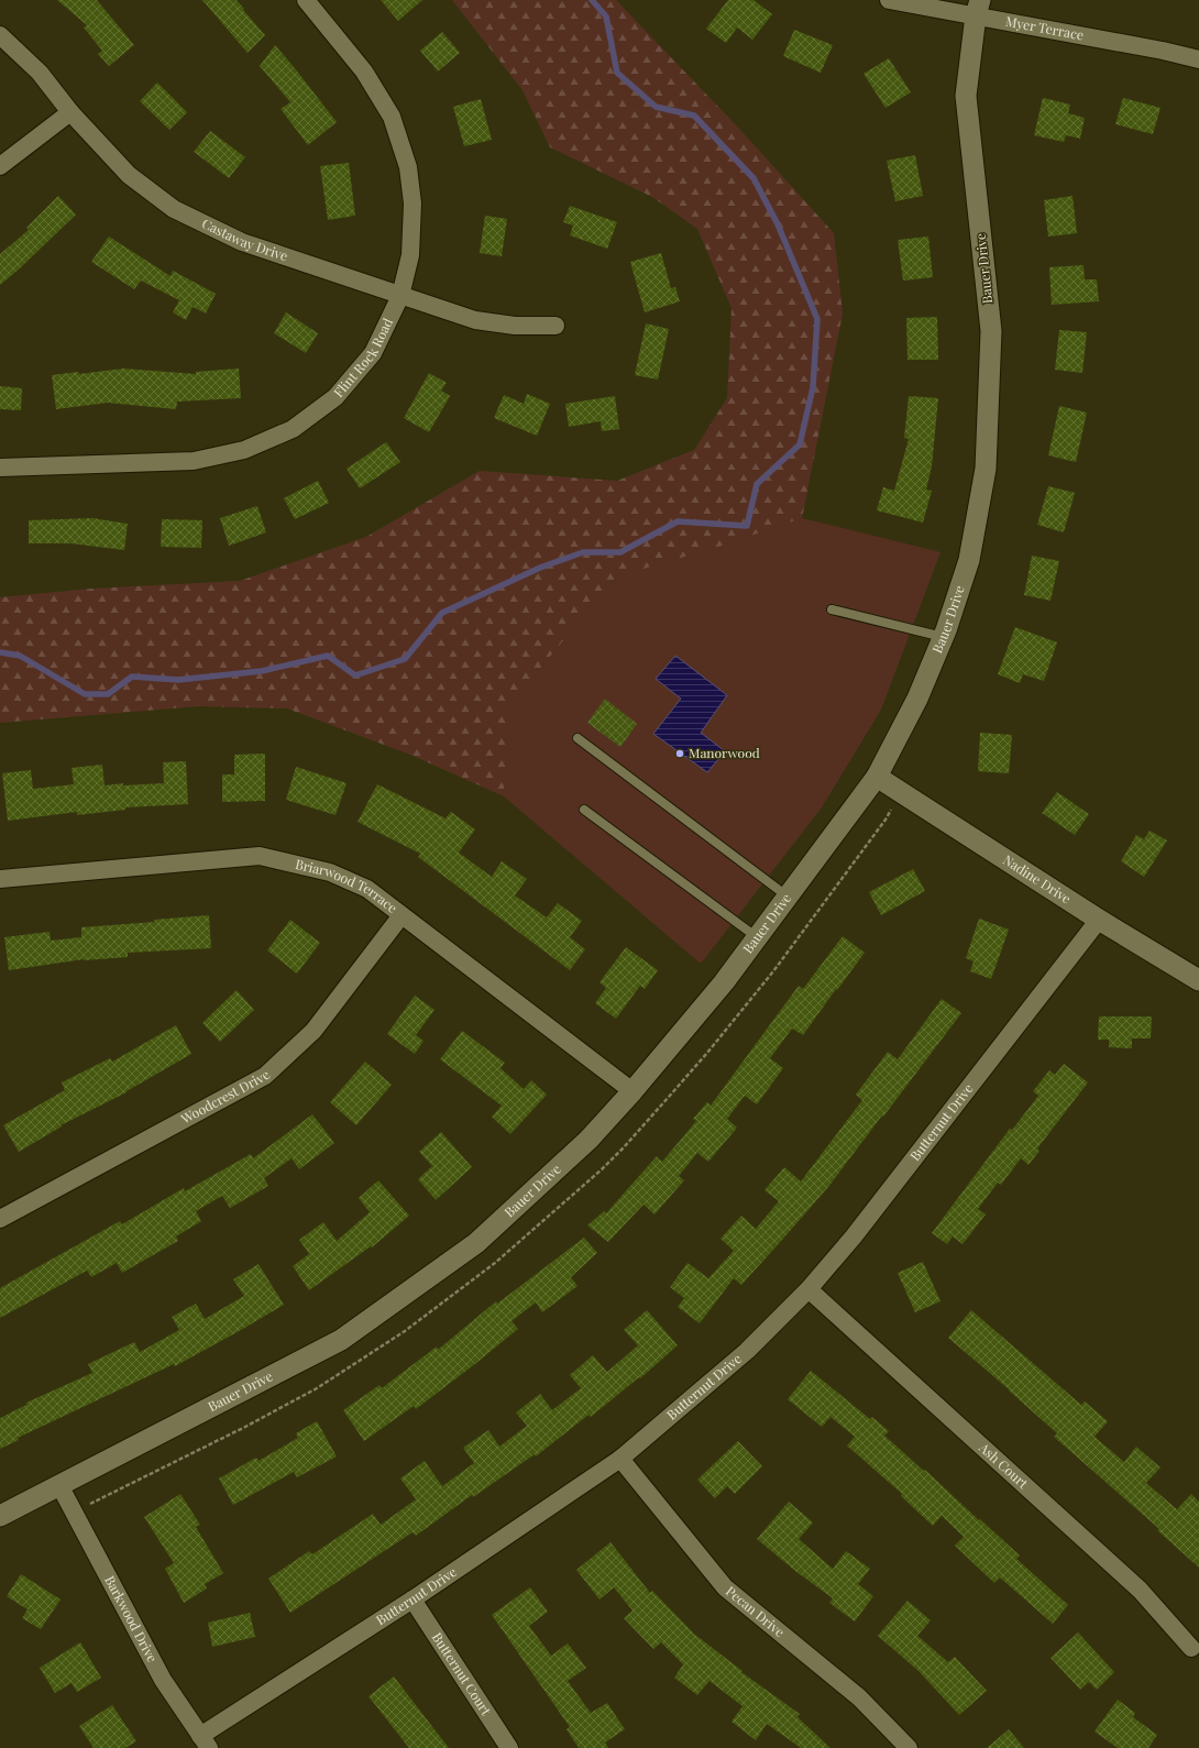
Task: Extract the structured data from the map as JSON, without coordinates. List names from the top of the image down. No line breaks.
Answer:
{"streets":{"street":["Myer Terrace","Castaway Drive","Bauer Drive","Flint Rock Road","Nadine Drive","Briarwood Terrace","Woodcrest Drive","Butternut Drive","Ash Court","Pecan Drive","Barkwood Drive","Butternut Court"]},"crossings":[["Myer Terrace","Bauer Drive"],["Castaway Drive","Flint Rock Road"],["Bauer Drive","Nadine Drive"],["Bauer Drive","Briarwood Terrace"],["Bauer Drive","Barkwood Drive"],["Nadine Drive","Butternut Drive"],["Briarwood Terrace","Woodcrest Drive"],["Butternut Drive","Ash Court"],["Butternut Drive","Pecan Drive"],["Butternut Drive","Barkwood Drive"],["Butternut Drive","Butternut Court"]],"places":["Manorwood"]}
